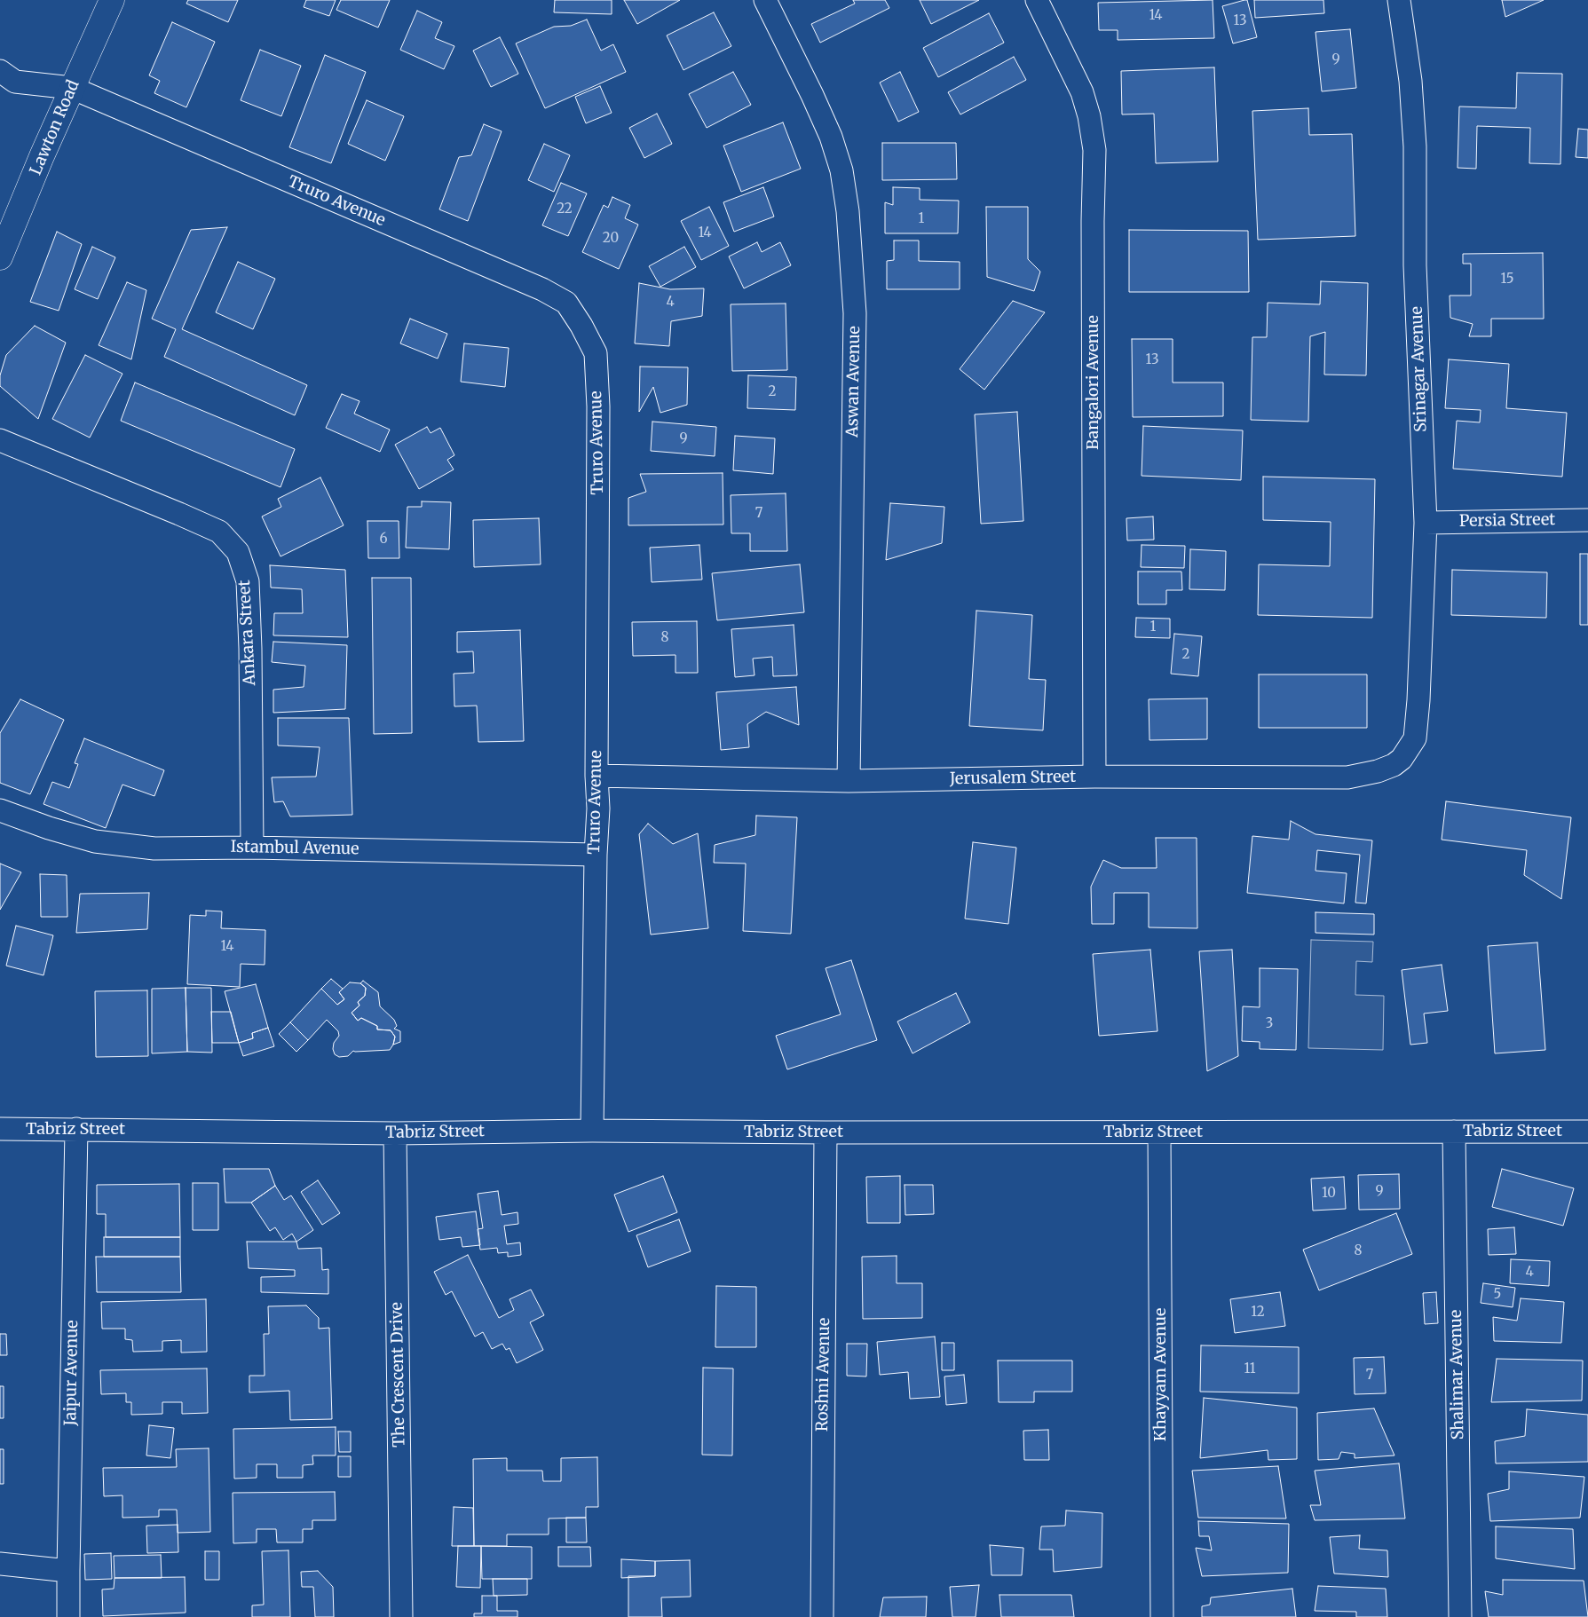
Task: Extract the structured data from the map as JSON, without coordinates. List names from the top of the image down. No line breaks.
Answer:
{"streets":{"street":["Lawton Road","Truro Avenue","Srinagar Avenue","Aswan Avenue","Bangalori Avenue","Persia Street","Ankara Street","Jerusalem Street","Istambul Avenue","Tabriz Street","Jaipur Avenue","The Crescent Drive","Roshni Avenue","Khayyam Avenue","Shalimar Avenue"]},"crossings":[["Lawton Road","Truro Avenue"],["Truro Avenue","Jerusalem Street"],["Truro Avenue","Istambul Avenue"],["Truro Avenue","Tabriz Street"],["Srinagar Avenue","Persia Street"],["Srinagar Avenue","Jerusalem Street"],["Aswan Avenue","Jerusalem Street"],["Bangalori Avenue","Jerusalem Street"],["Ankara Street","Istambul Avenue"],["Tabriz Street","Jaipur Avenue"],["Tabriz Street","The Crescent Drive"],["Tabriz Street","Roshni Avenue"],["Tabriz Street","Khayyam Avenue"],["Tabriz Street","Shalimar Avenue"]],"house_numbers":["14","13","9","22","1","14","20","15","4","13","2","9","7","6","1","8","2","14","3","9","10","8","4","5","12","11","7"]}
